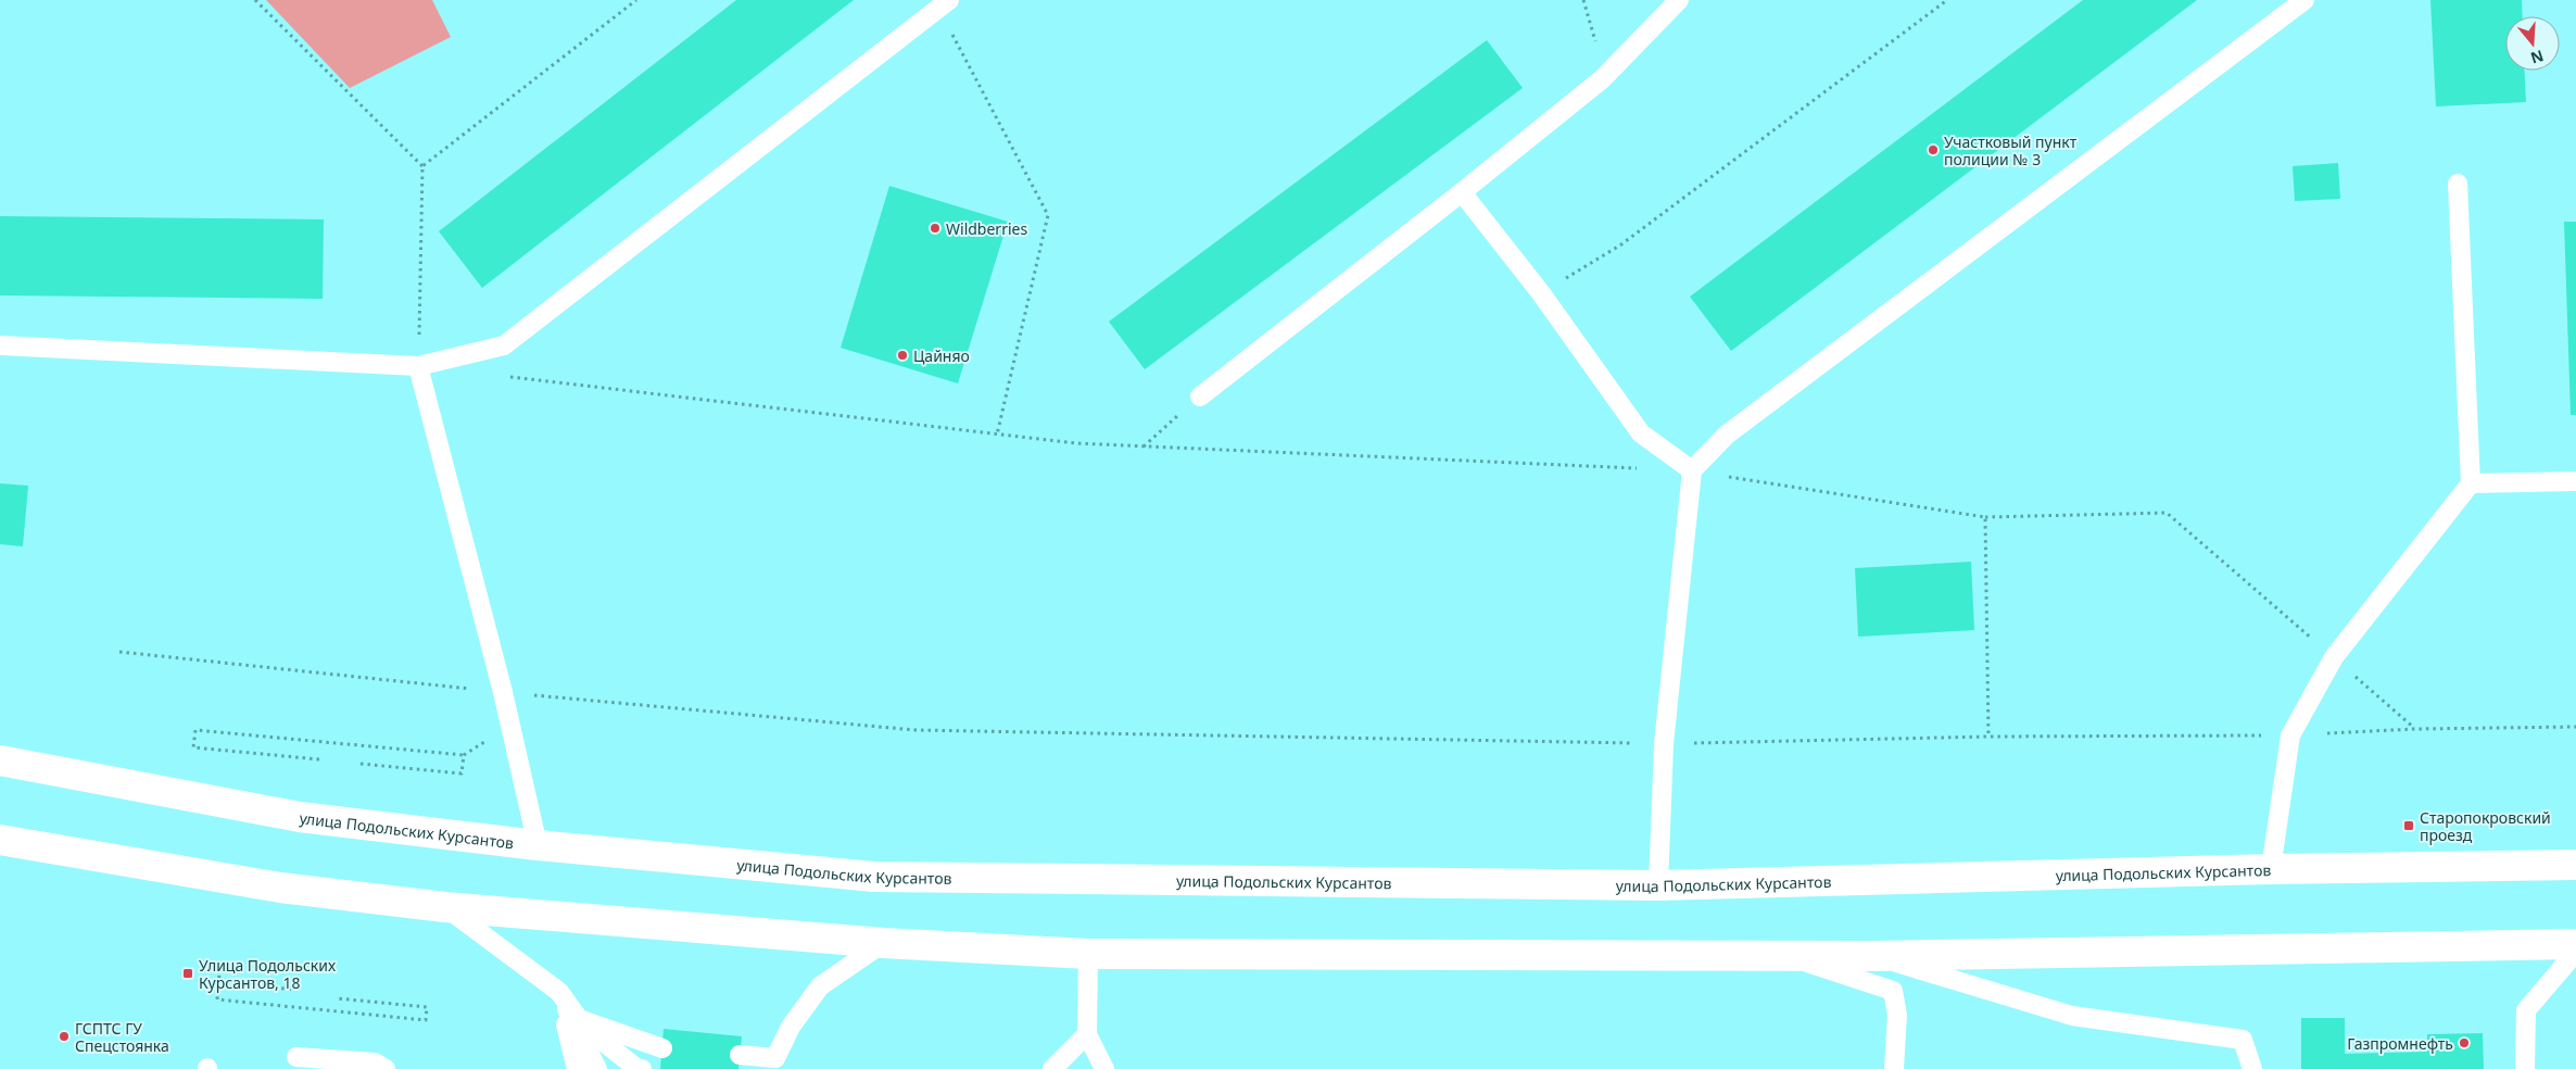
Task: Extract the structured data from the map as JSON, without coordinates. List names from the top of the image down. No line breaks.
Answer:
{"streets":{"main road":["улица Подольских Курсантов"]},"places":{"other":["Участковый пункт полиции № 3","Wildberries","Цайняо","ГСПТС ГУ Спецстоянка","Газпромнефть"],"transit":["Старопокровский проезд","Улица Подольских Курсантов, 18"]},"north":"bottom"}
